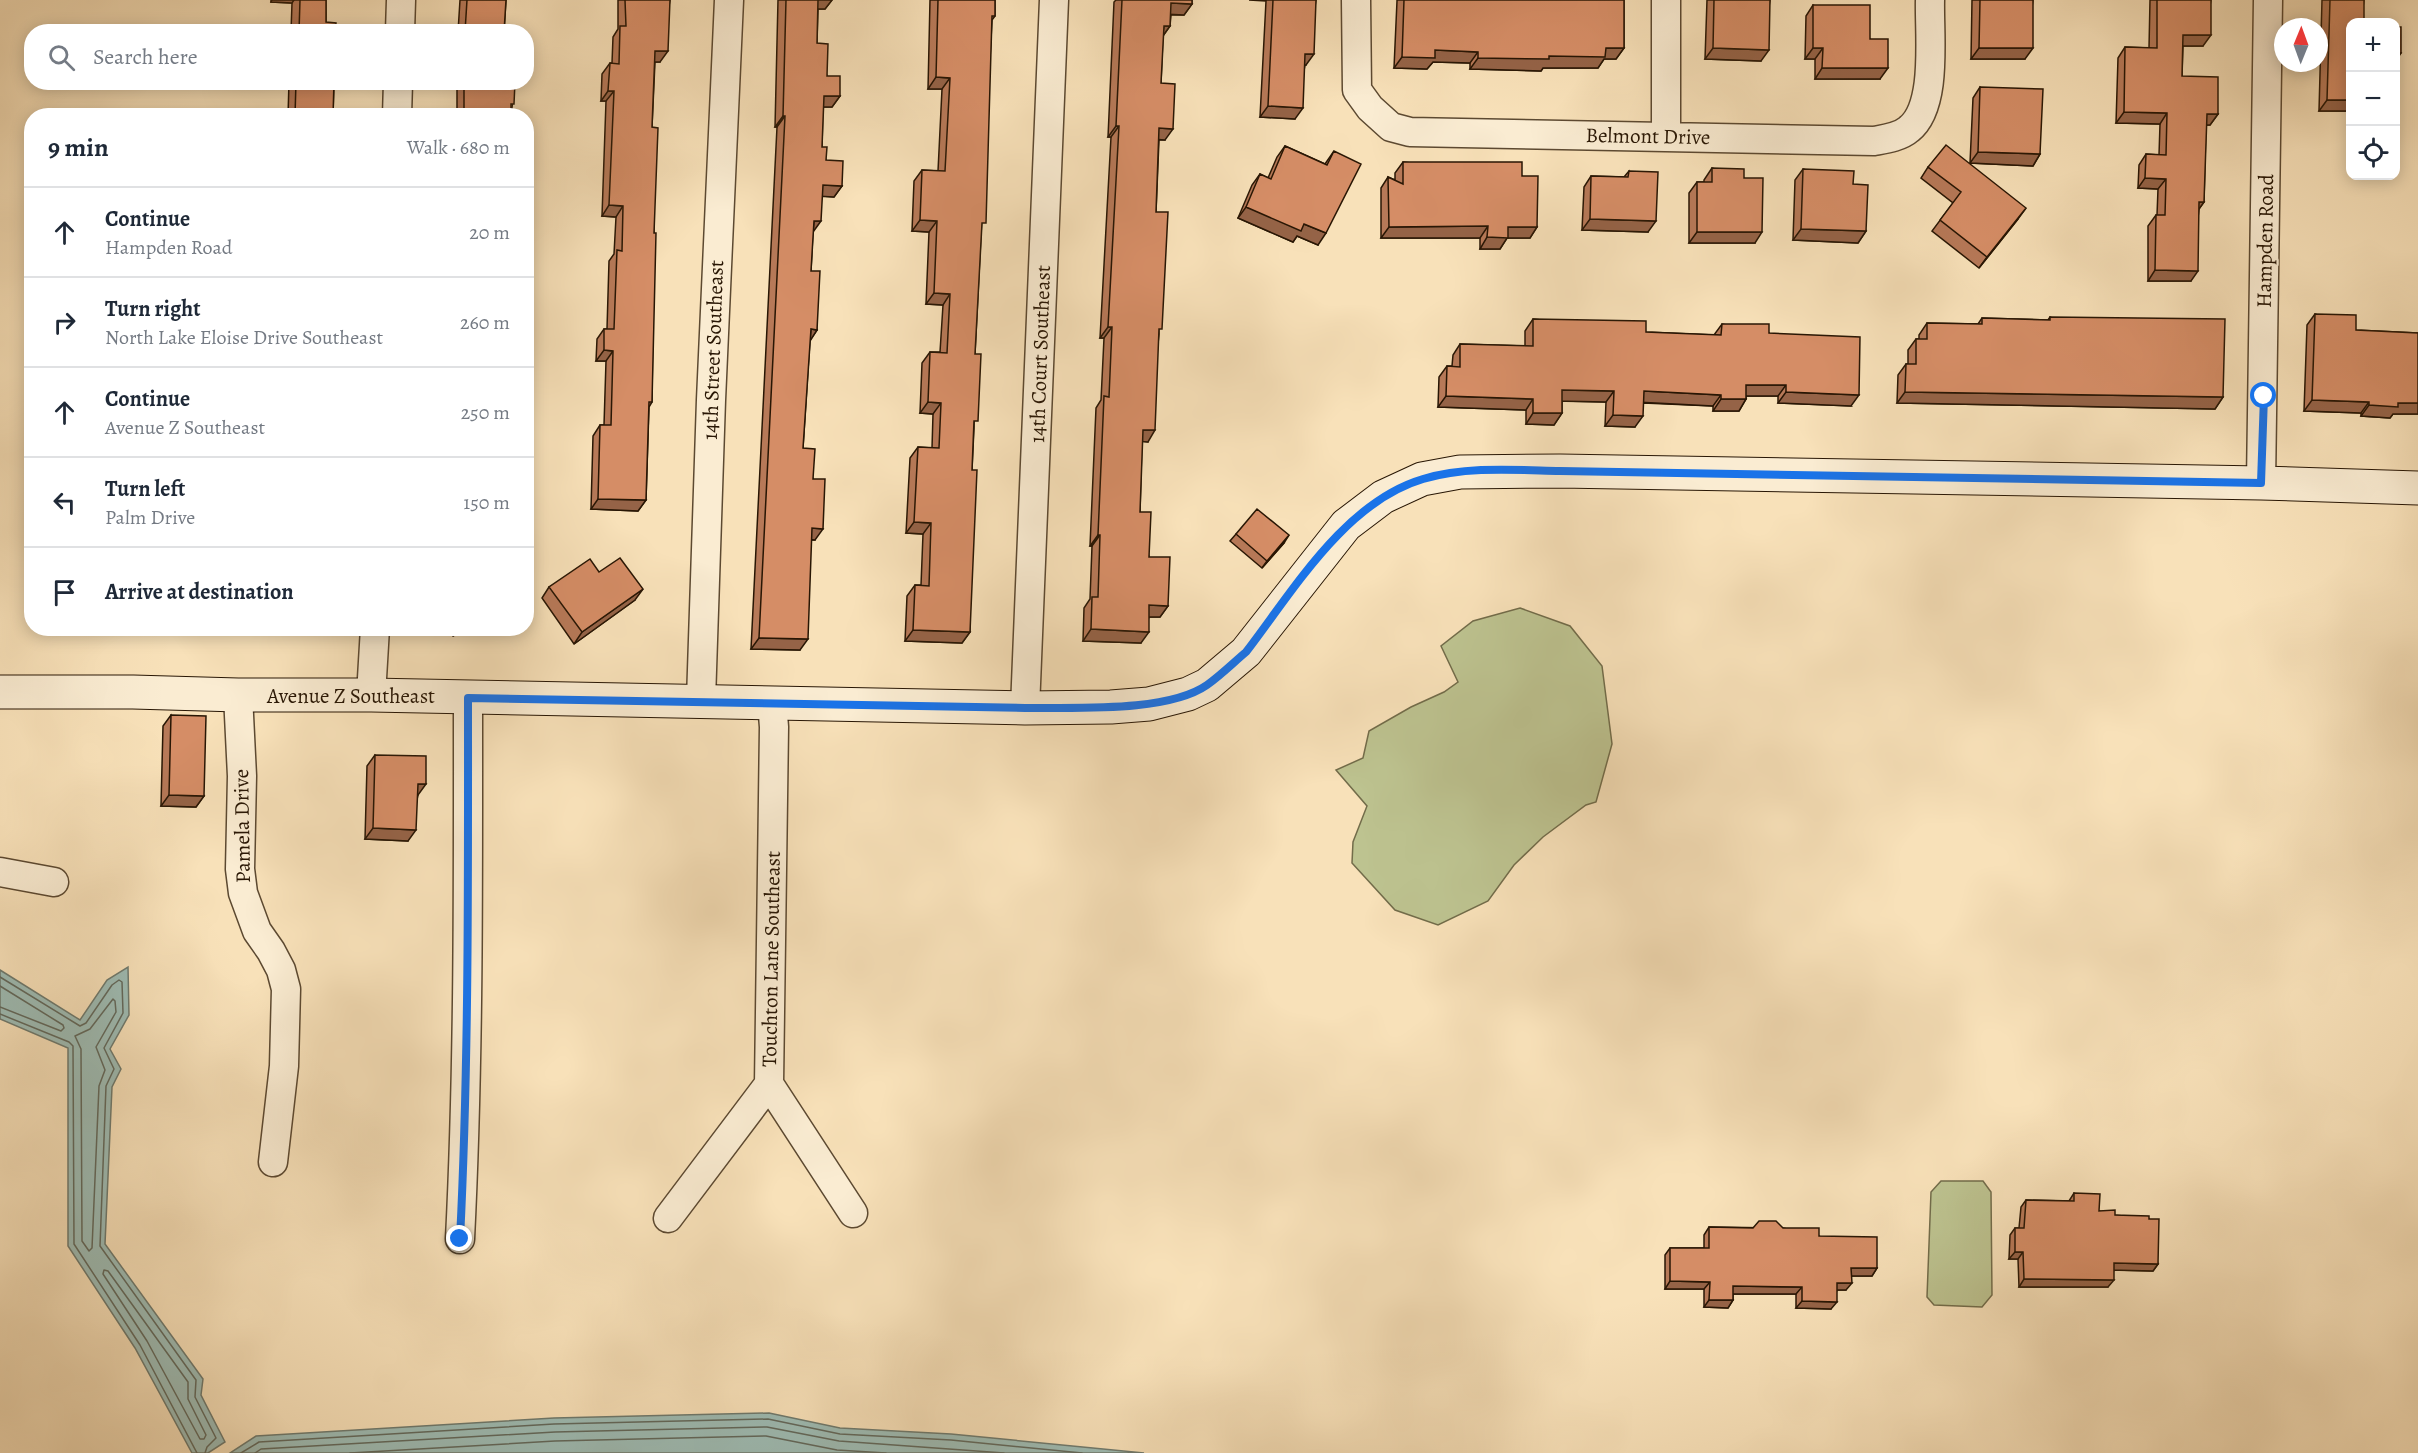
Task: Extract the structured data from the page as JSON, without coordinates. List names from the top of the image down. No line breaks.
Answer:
{"streets":{"street":["Belmont Drive","Hampden Road","14th Street Southeast","14th Court Southeast","Avenue Z Southeast","Pamela Drive","Touchton Lane Southeast"]},"crossings":[["Hampden Road","Avenue Z Southeast"],["14th Street Southeast","Avenue Z Southeast"],["14th Court Southeast","Avenue Z Southeast"],["Avenue Z Southeast","Pamela Drive"],["Avenue Z Southeast","Touchton Lane Southeast"]],"north":"top","page":{"map_buttons":["+","−"],"search":"Search here","heading":["9 min","Walk · 680 m"],"list":[["Continue","Hampden Road","20 m"],["Turn right","North Lake Eloise Drive Southeast","260 m"],["Continue","Avenue Z Southeast","250 m"],["Turn left","Palm Drive","150 m"],"Arrive at destination"]}}
